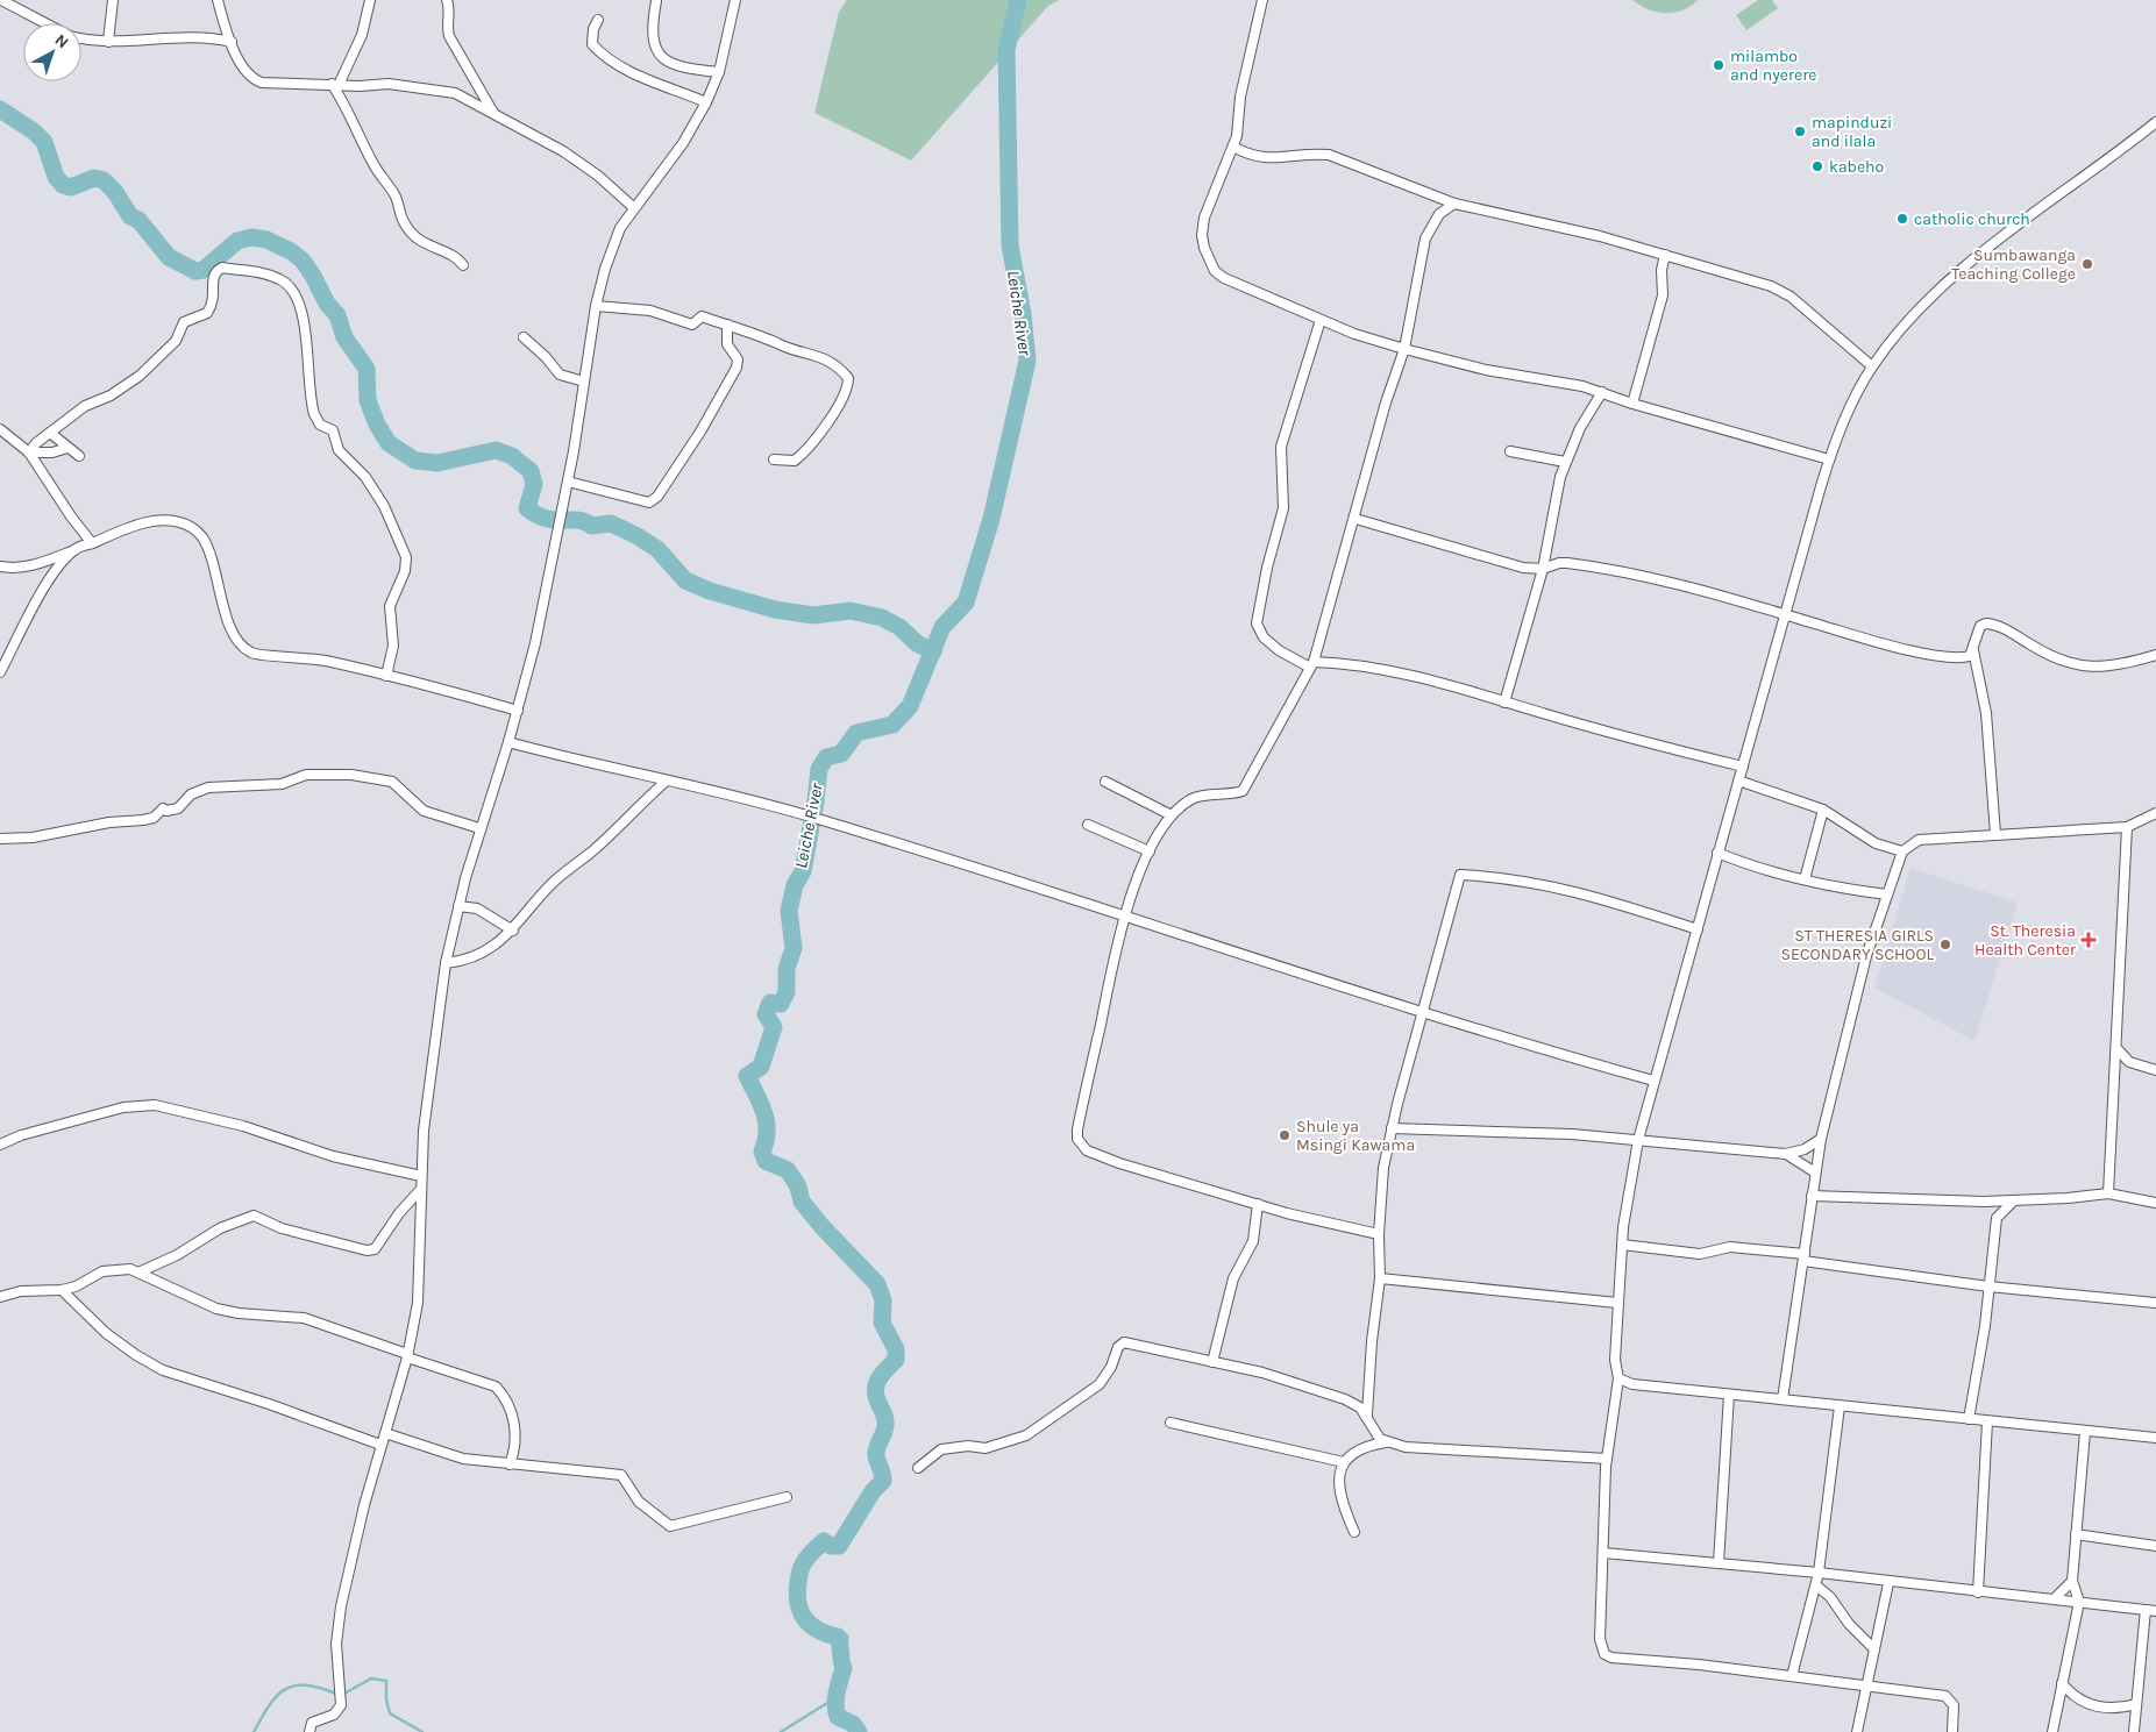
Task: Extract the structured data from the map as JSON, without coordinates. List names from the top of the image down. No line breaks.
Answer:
{"water":["Leiche River"],"places":{"other":["milambo and nyerere","mapinduzi and ilala","kabeho","catholic church","Sumbawanga Teaching College","ST THERESIA GIRLS SECONDARY SCHOOL","Shule ya Msingi Kawama"],"health":["St. Theresia Health Center"]},"north":"top right"}
